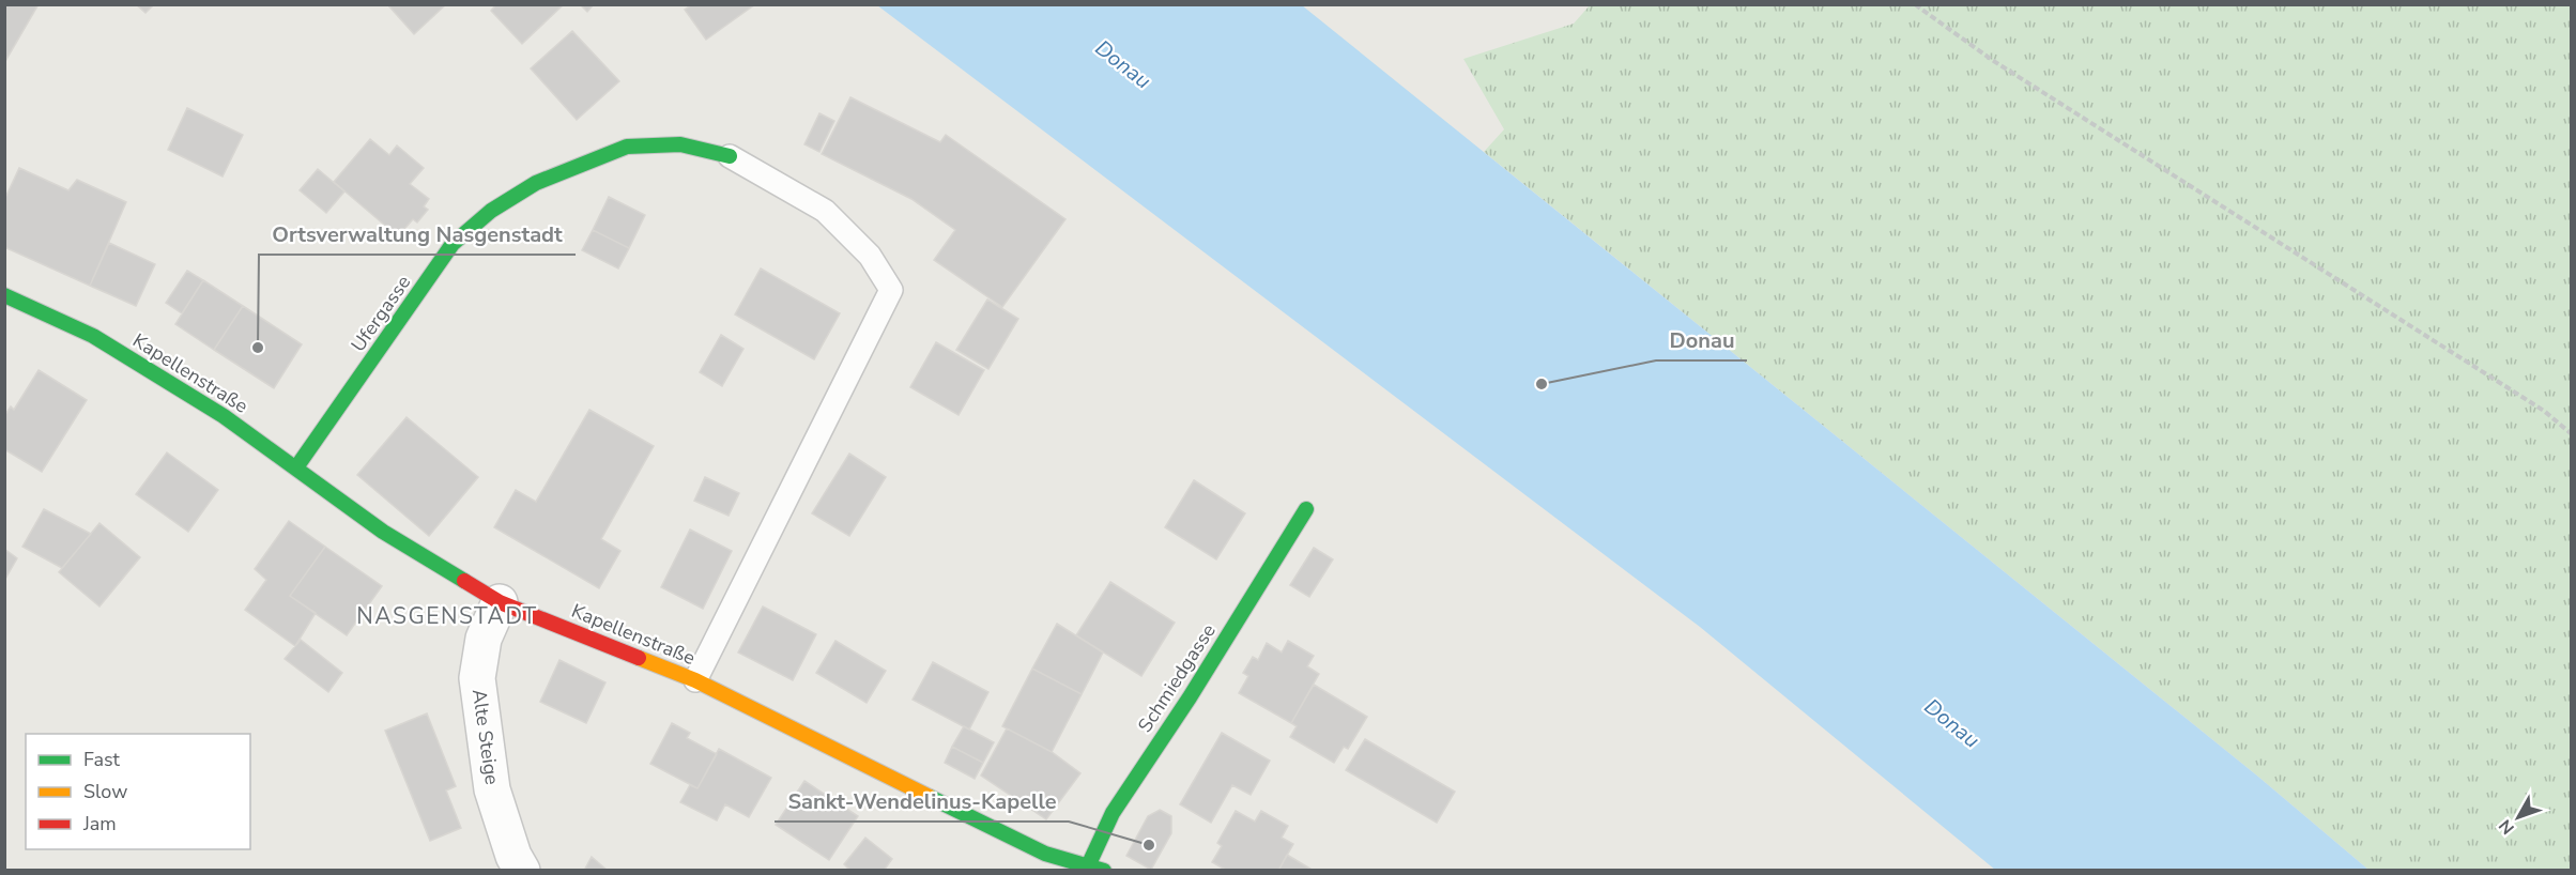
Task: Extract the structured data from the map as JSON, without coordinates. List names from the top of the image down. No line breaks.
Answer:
{"streets":{"street":["Ufergasse","Kapellenstraße","Schmiedgasse","Alte Steige"]},"crossings":[["Ufergasse","Kapellenstraße"],["Kapellenstraße","Schmiedgasse"],["Kapellenstraße","Alte Steige"]],"districts":["NASGENSTADT"],"water":["Donau"],"places":["Ortsverwaltung Nasgenstadt","Donau","Sankt-Wendelinus-Kapelle"],"legend":["Fast","Slow","Jam"],"north":"bottom left"}
